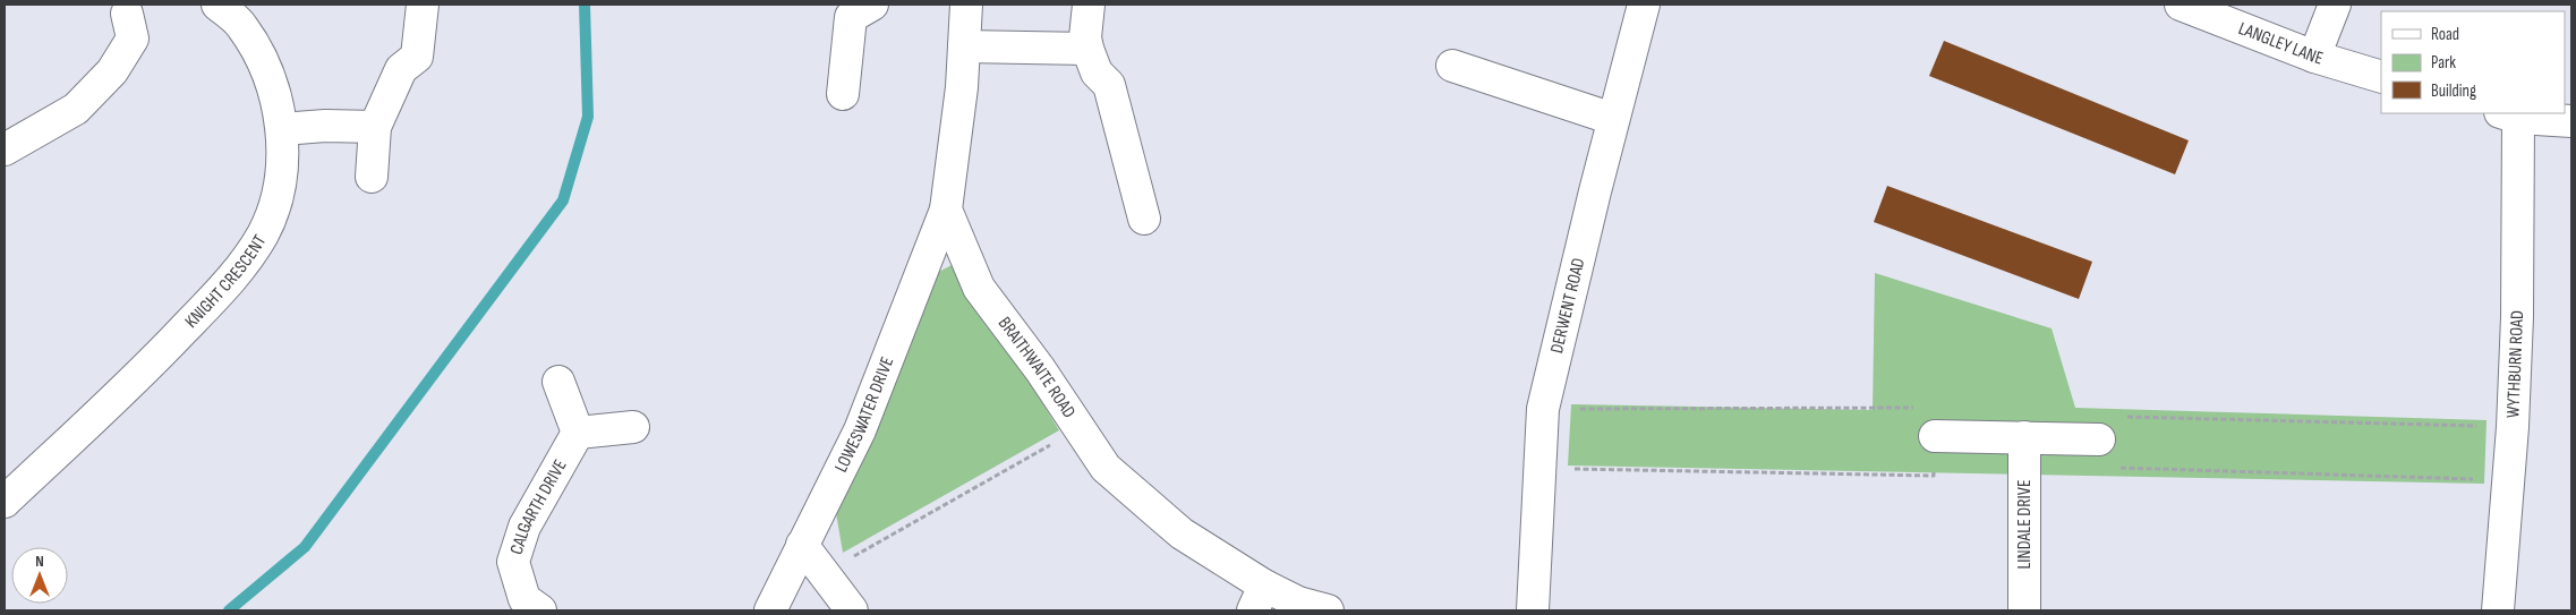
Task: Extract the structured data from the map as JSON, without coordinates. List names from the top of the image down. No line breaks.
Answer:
{"streets":{"street":["LANGLEY LANE","KNIGHT CRESCENT","DERWENT ROAD","WYTHBURN ROAD","BRAITHWAITE ROAD","LOWESWATER DRIVE","CALGARTH DRIVE","LINDALE DRIVE"]},"crossings":[["BRAITHWAITE ROAD","LOWESWATER DRIVE"]],"legend":["Road","Park","Building"],"north":"top"}
